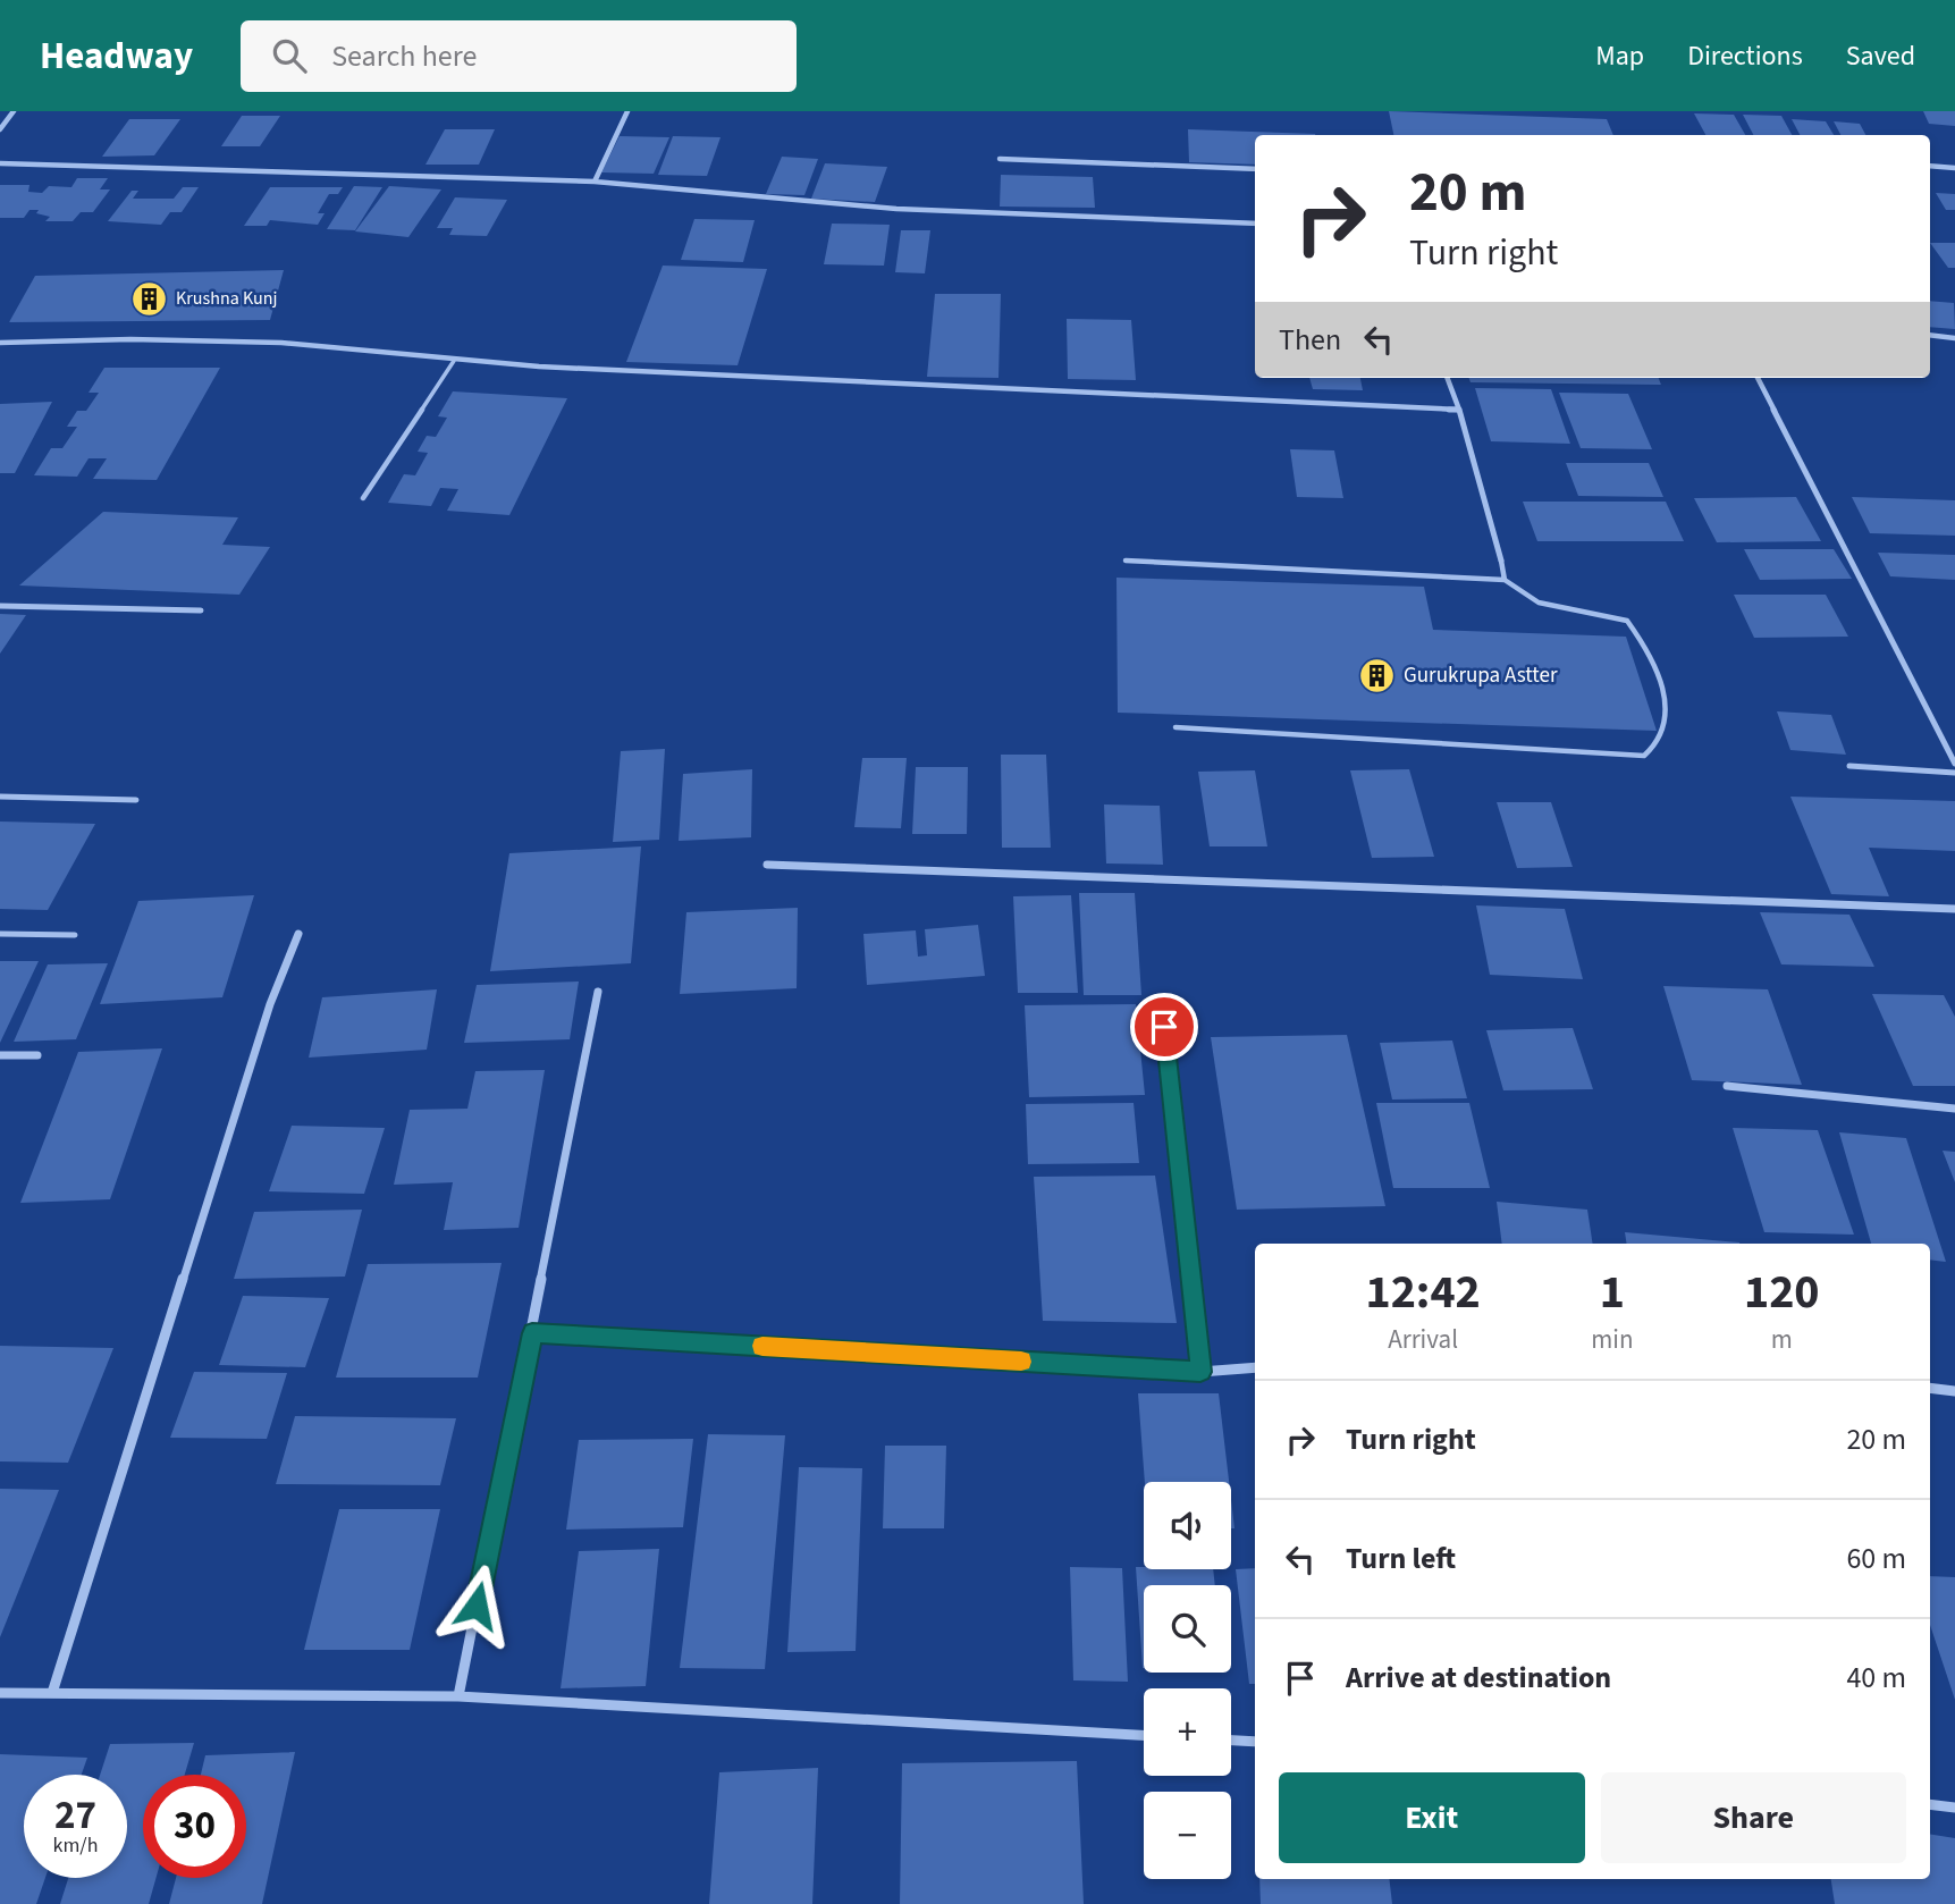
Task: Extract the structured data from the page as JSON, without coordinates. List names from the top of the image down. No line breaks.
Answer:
{"places":{"building":["Krushna Kunj","Gurukrupa Astter"]},"page":{"header":"Headway","search":"Search here","nav":["Map","Directions","Saved"],"turn":["20 m","Turn right"],"then":"Then","eta":["12:42","Arrival","1","min","120","m"],"list":[{"name":"Turn right","value":"20 m"},{"name":"Turn left","value":"60 m"},{"name":"Arrive at destination","value":"40 m"}],"map_buttons":["+","−"],"buttons":["Exit","Share"],"speed":"27 km/h","limit":"30"}}
